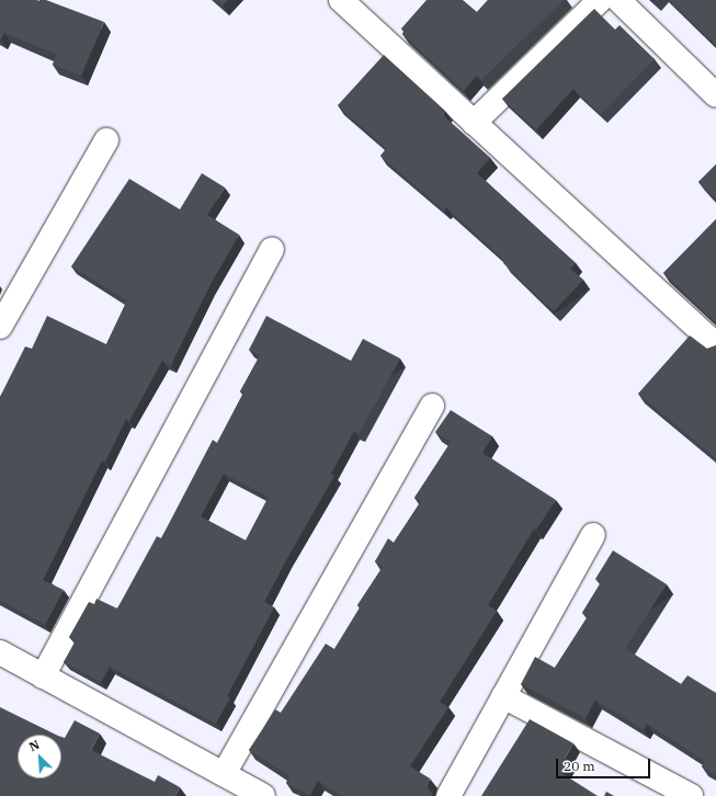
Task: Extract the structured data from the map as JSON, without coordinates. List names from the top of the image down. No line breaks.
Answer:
{"scale_bar":"20 m","north":"top left"}
